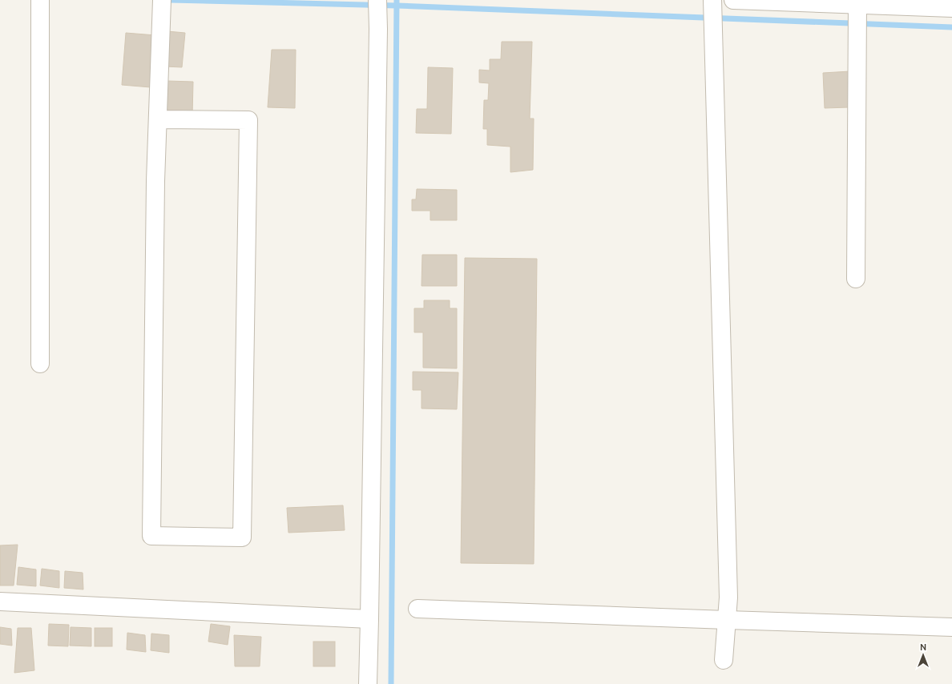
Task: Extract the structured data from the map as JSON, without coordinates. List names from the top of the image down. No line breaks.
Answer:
{"north":"top"}
